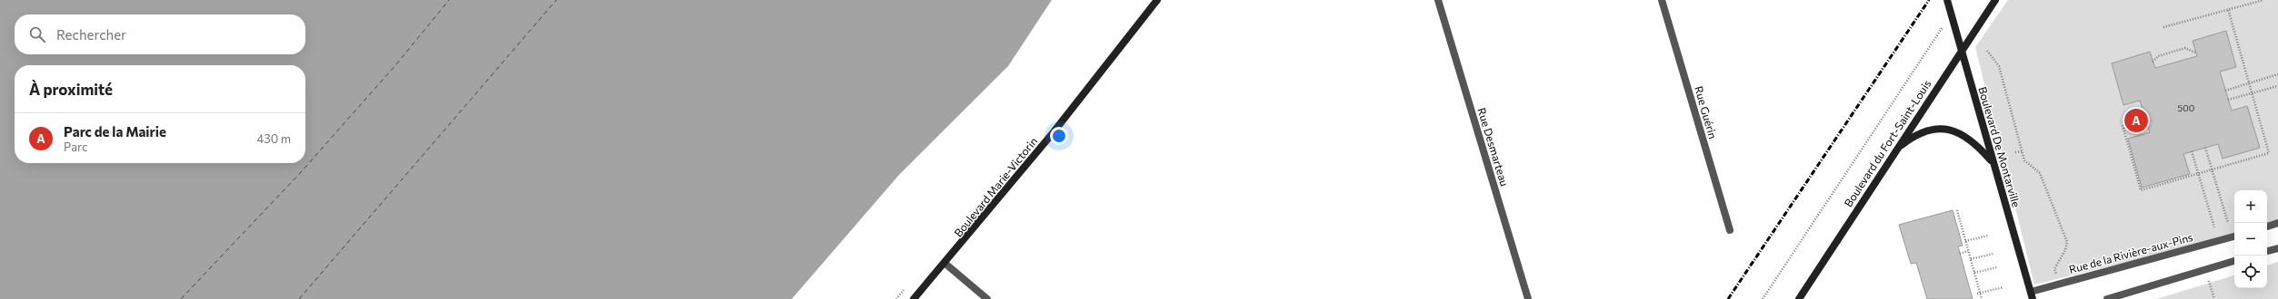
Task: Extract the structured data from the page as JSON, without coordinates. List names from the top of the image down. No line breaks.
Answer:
{"streets":{"street":["Rue Guérin","Boulevard du Fort-Saint-Louis","Rue Desmarteau","Boulevard De Montarville","Boulevard Marie-Victorin","Rue de la Rivière-aux-Pins"]},"crossings":[["Boulevard du Fort-Saint-Louis","Boulevard De Montarville"],["Boulevard De Montarville","Rue de la Rivière-aux-Pins"]],"house_numbers":["500"],"page":{"search":"Rechercher","heading":"À proximité","pins":"A","list":[{"mark":"A","name":"Parc de la Mairie","note":"Parc","value":"430 m"}],"map_buttons":["+","−"]}}
